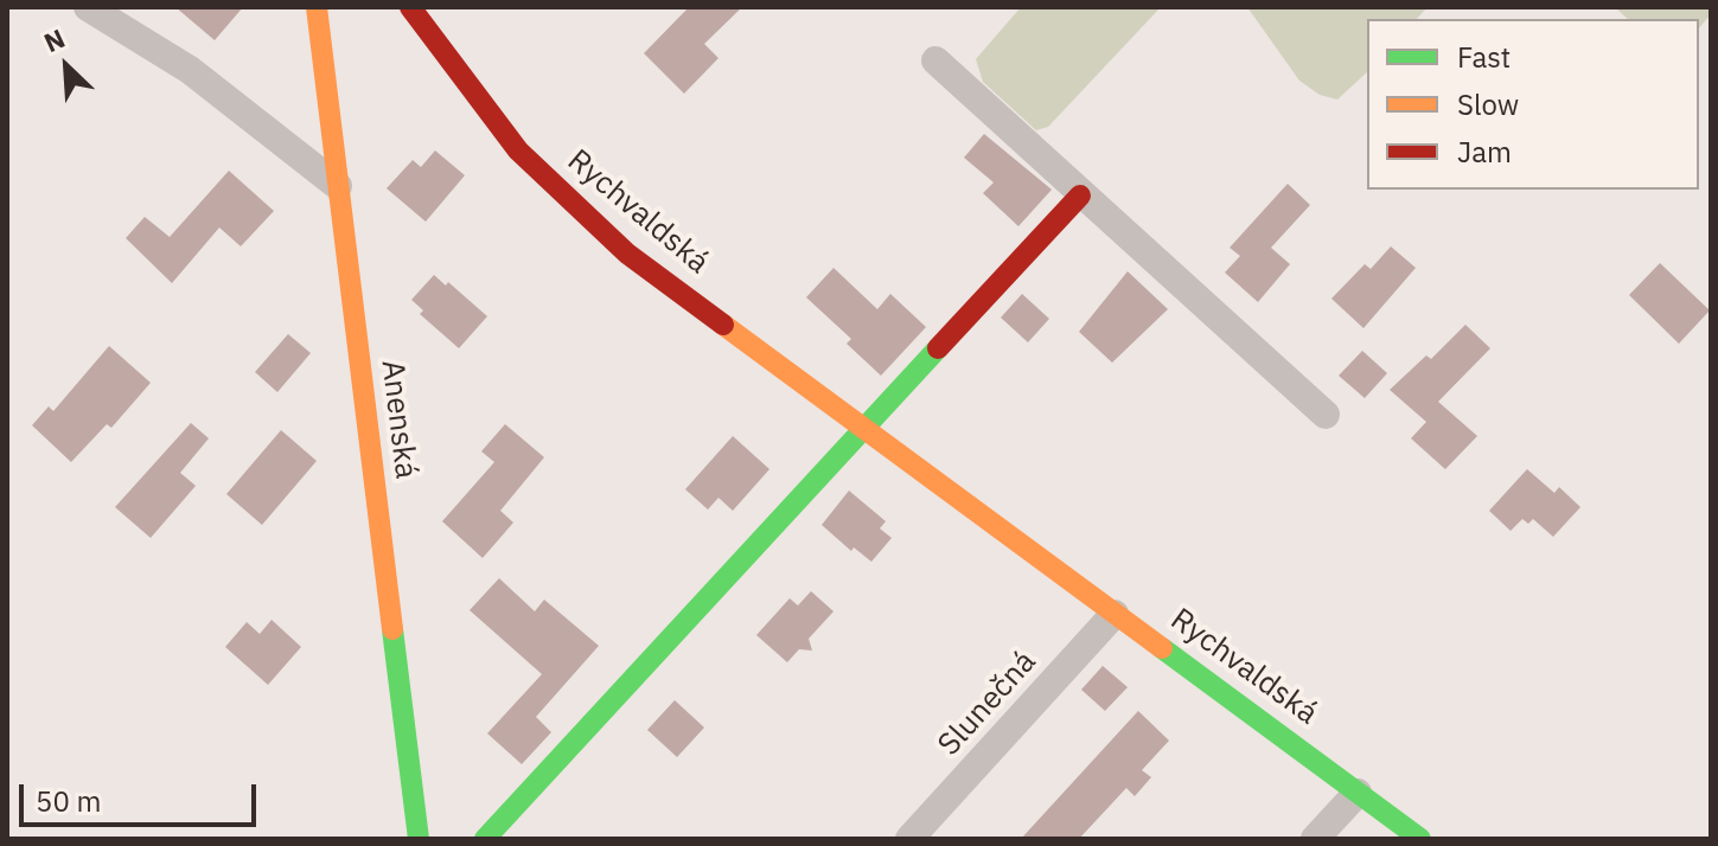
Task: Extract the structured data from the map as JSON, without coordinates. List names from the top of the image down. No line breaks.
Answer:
{"streets":{"street":["Rychvaldská","Anenská","Slunečná"]},"crossings":[["Rychvaldská","Slunečná"]],"legend":["Fast","Slow","Jam"],"scale_bar":"50 m","north":"top left"}
